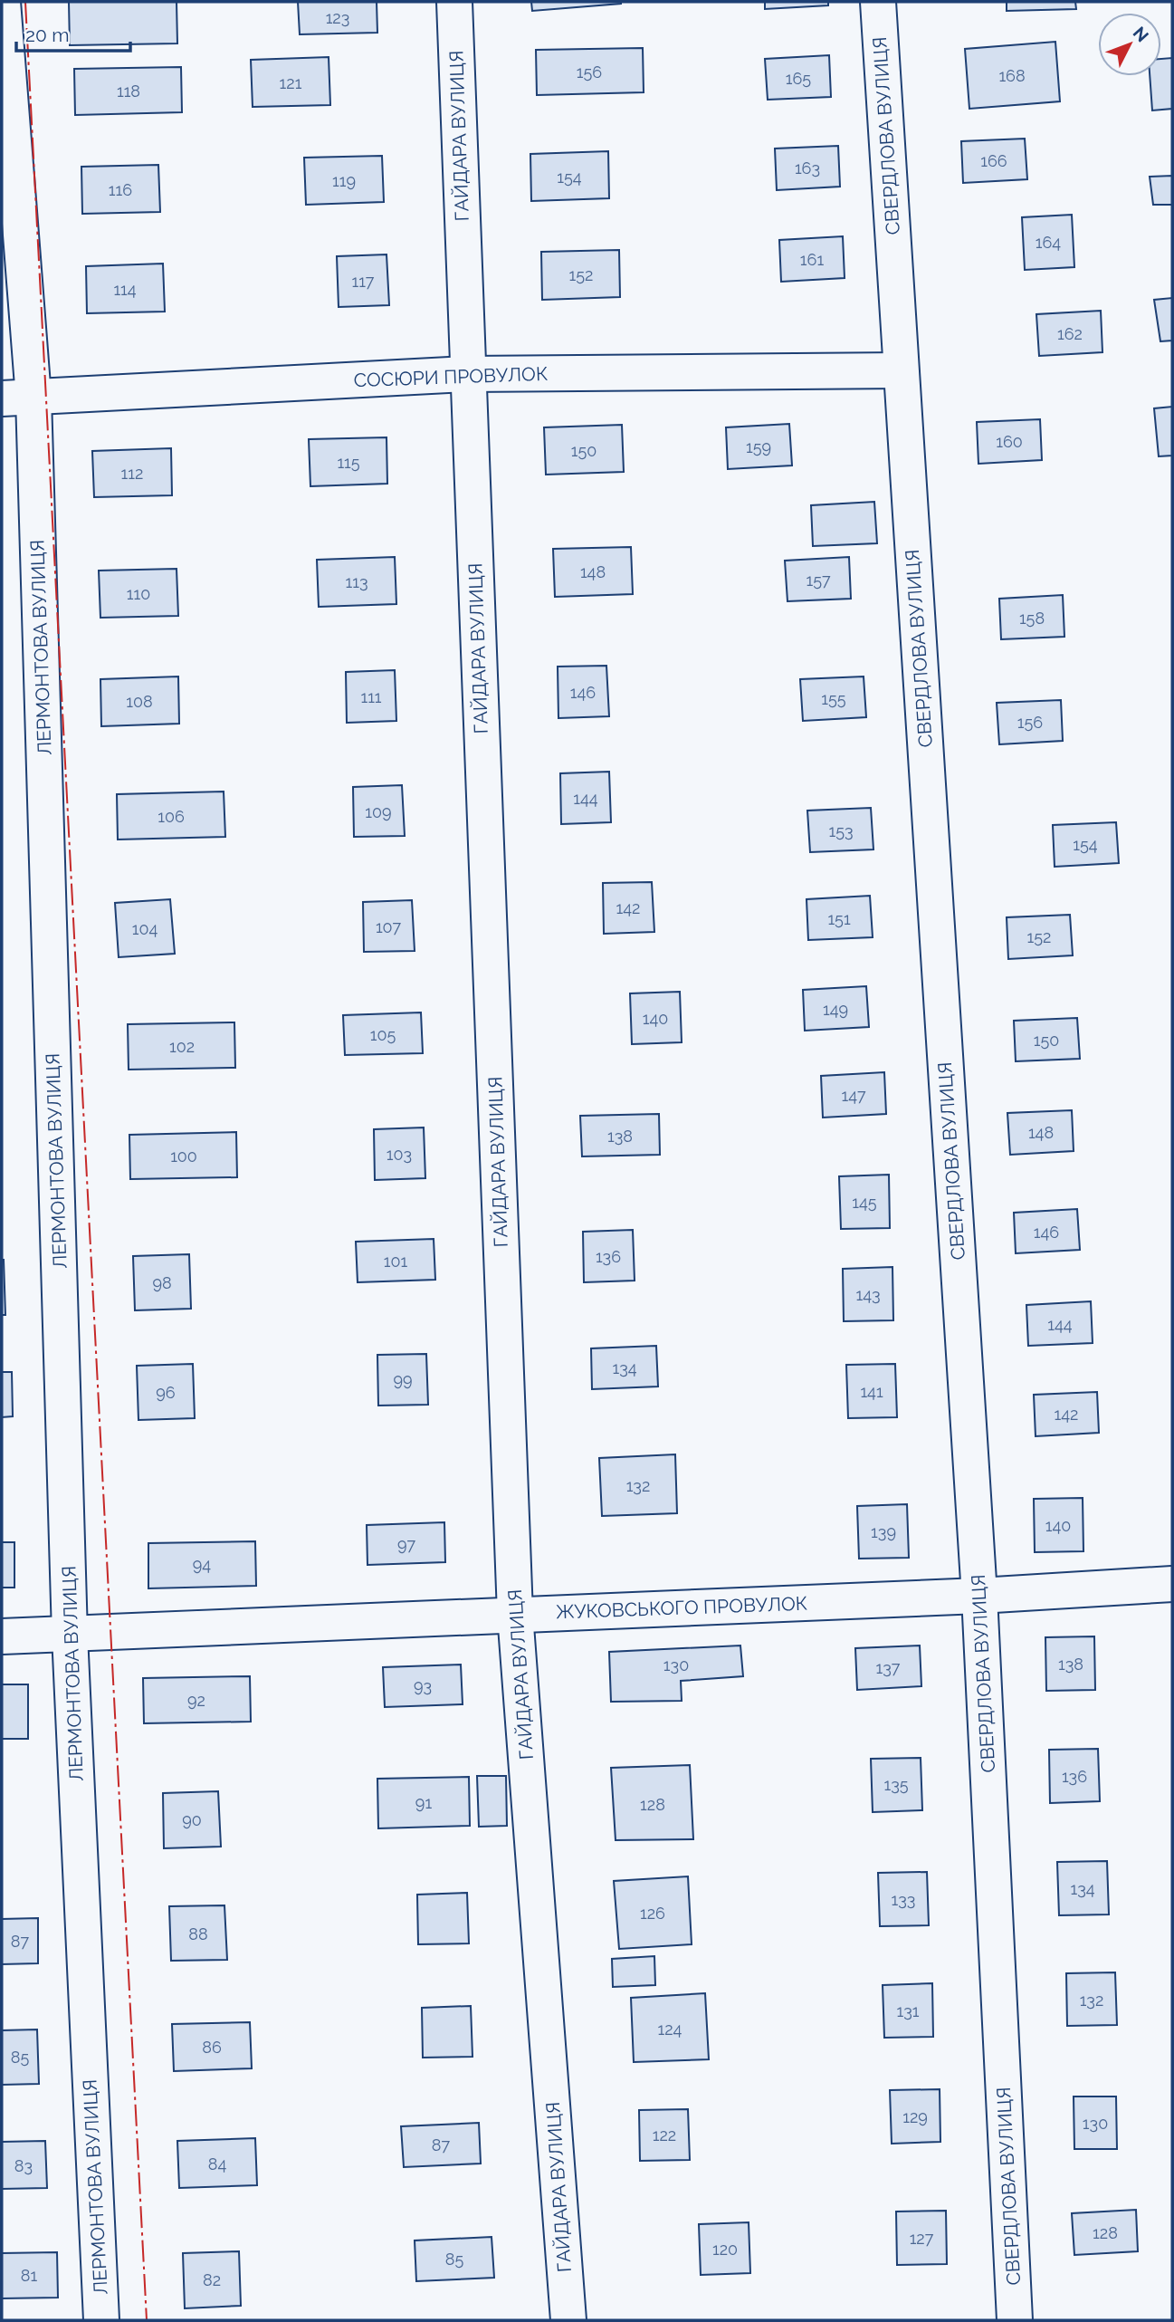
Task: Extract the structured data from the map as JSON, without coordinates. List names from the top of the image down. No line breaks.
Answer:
{"streets":{"street":["ГАЙДАРА ВУЛИЦЯ","СВЕРДЛОВА ВУЛИЦЯ","СОСЮРИ ПРОВУЛОК","ЛЕРМОНТОВА ВУЛИЦЯ","ЖУКОВСЬКОГО ПРОВУЛОК"]},"crossings":[["ГАЙДАРА ВУЛИЦЯ","СОСЮРИ ПРОВУЛОК"],["ГАЙДАРА ВУЛИЦЯ","ЖУКОВСЬКОГО ПРОВУЛОК"],["СВЕРДЛОВА ВУЛИЦЯ","СОСЮРИ ПРОВУЛОК"],["СВЕРДЛОВА ВУЛИЦЯ","ЖУКОВСЬКОГО ПРОВУЛОК"],["СОСЮРИ ПРОВУЛОК","ЛЕРМОНТОВА ВУЛИЦЯ"],["ЛЕРМОНТОВА ВУЛИЦЯ","ЖУКОВСЬКОГО ПРОВУЛОК"]],"house_numbers":["123","156","168","165","121","118","166","163","154","119","116","164","161","152","117","114","162","160","159","150","115","112","148","157","113","110","158","146","111","155","108","156","144","109","106","153","154","142","151","107","104","152","149","140","105","150","102","147","148","138","103","100","145","146","136","101","98","143","144","134","99","141","96","142","132","140","139","97","94","138","130","137","93","92","136","135","91","128","90","134","133","126","88","87","132","131","124","86","85","129","130","122","87","84","83","128","127","120","85","81","82"],"scale_bar":"20 m","north":"top right"}
